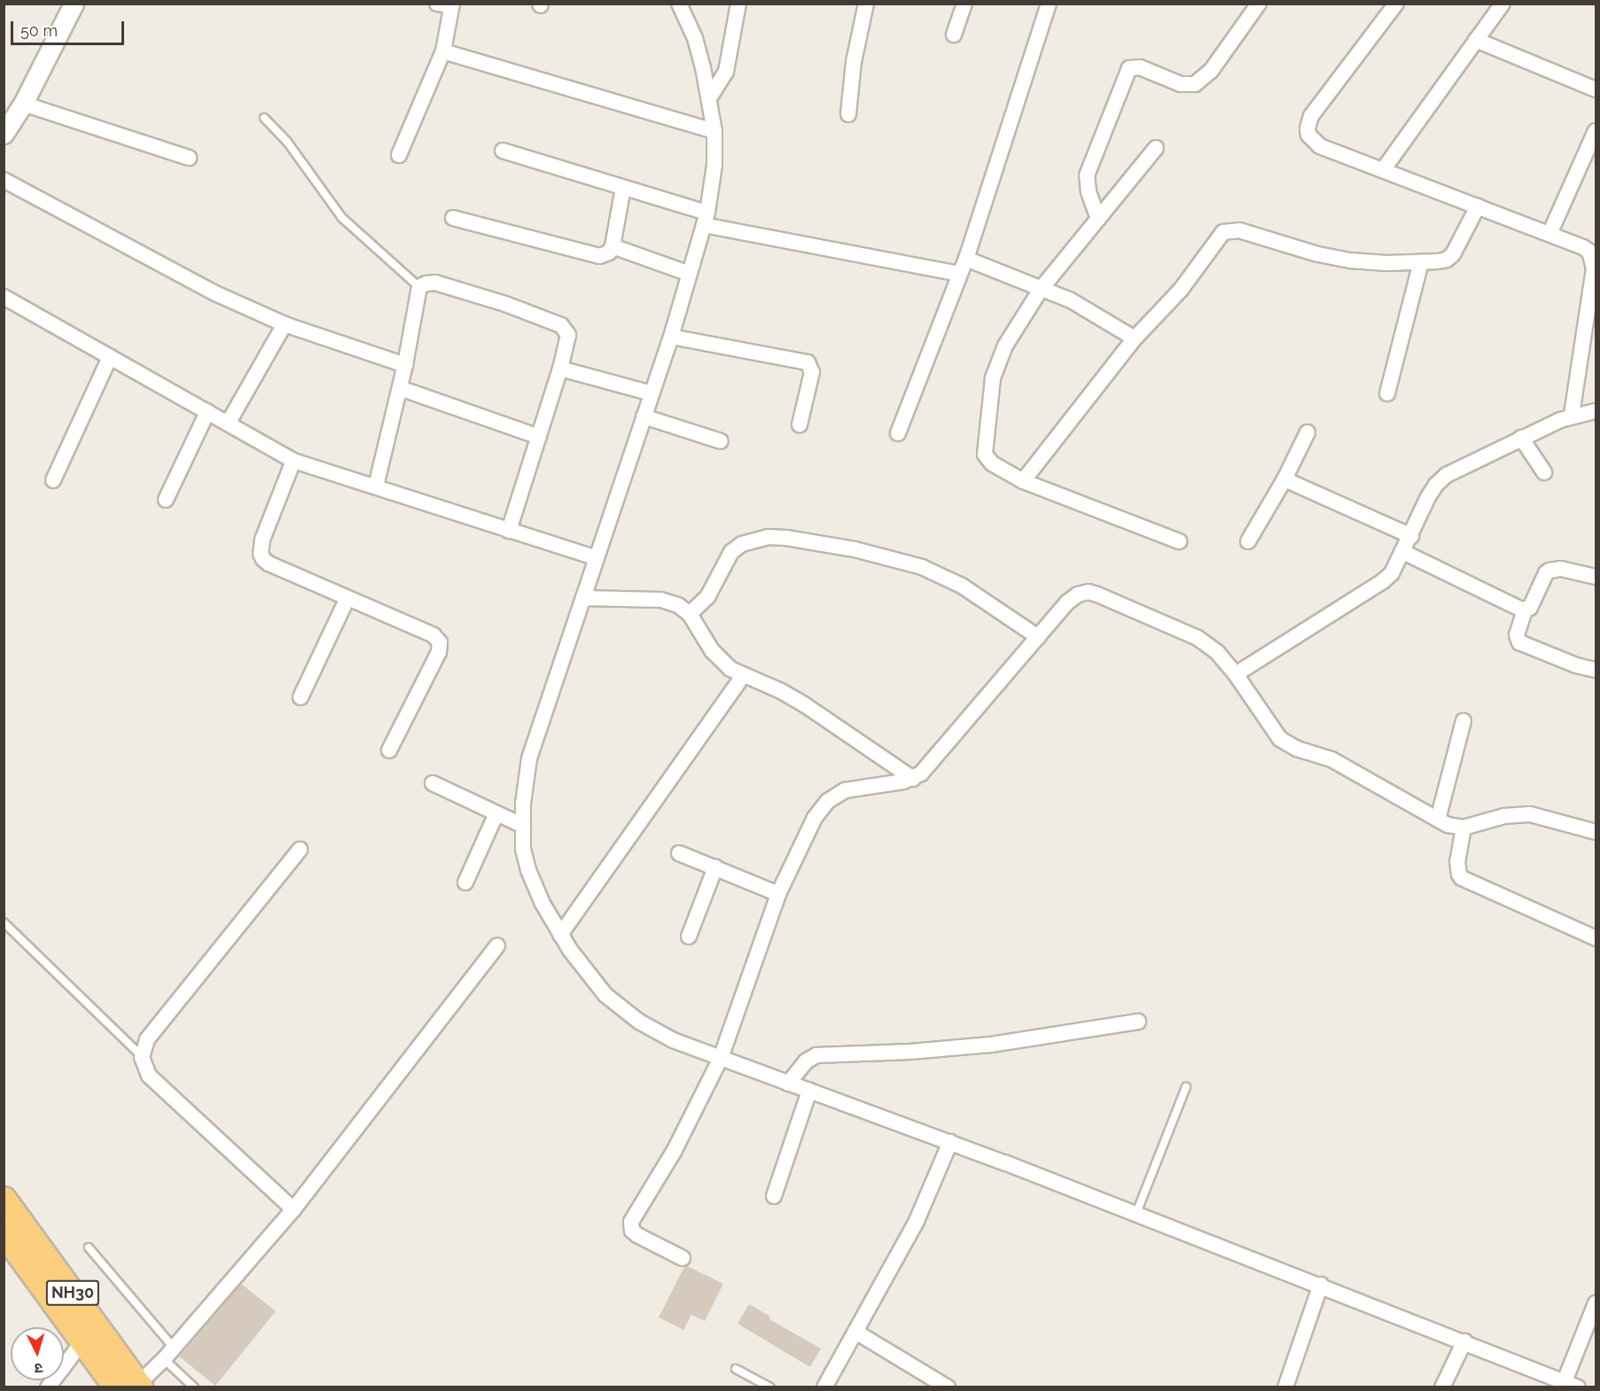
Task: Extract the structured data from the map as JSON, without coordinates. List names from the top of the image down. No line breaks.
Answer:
{"streets":{"highway":["NH30"]},"scale_bar":"50 m","north":"bottom"}
